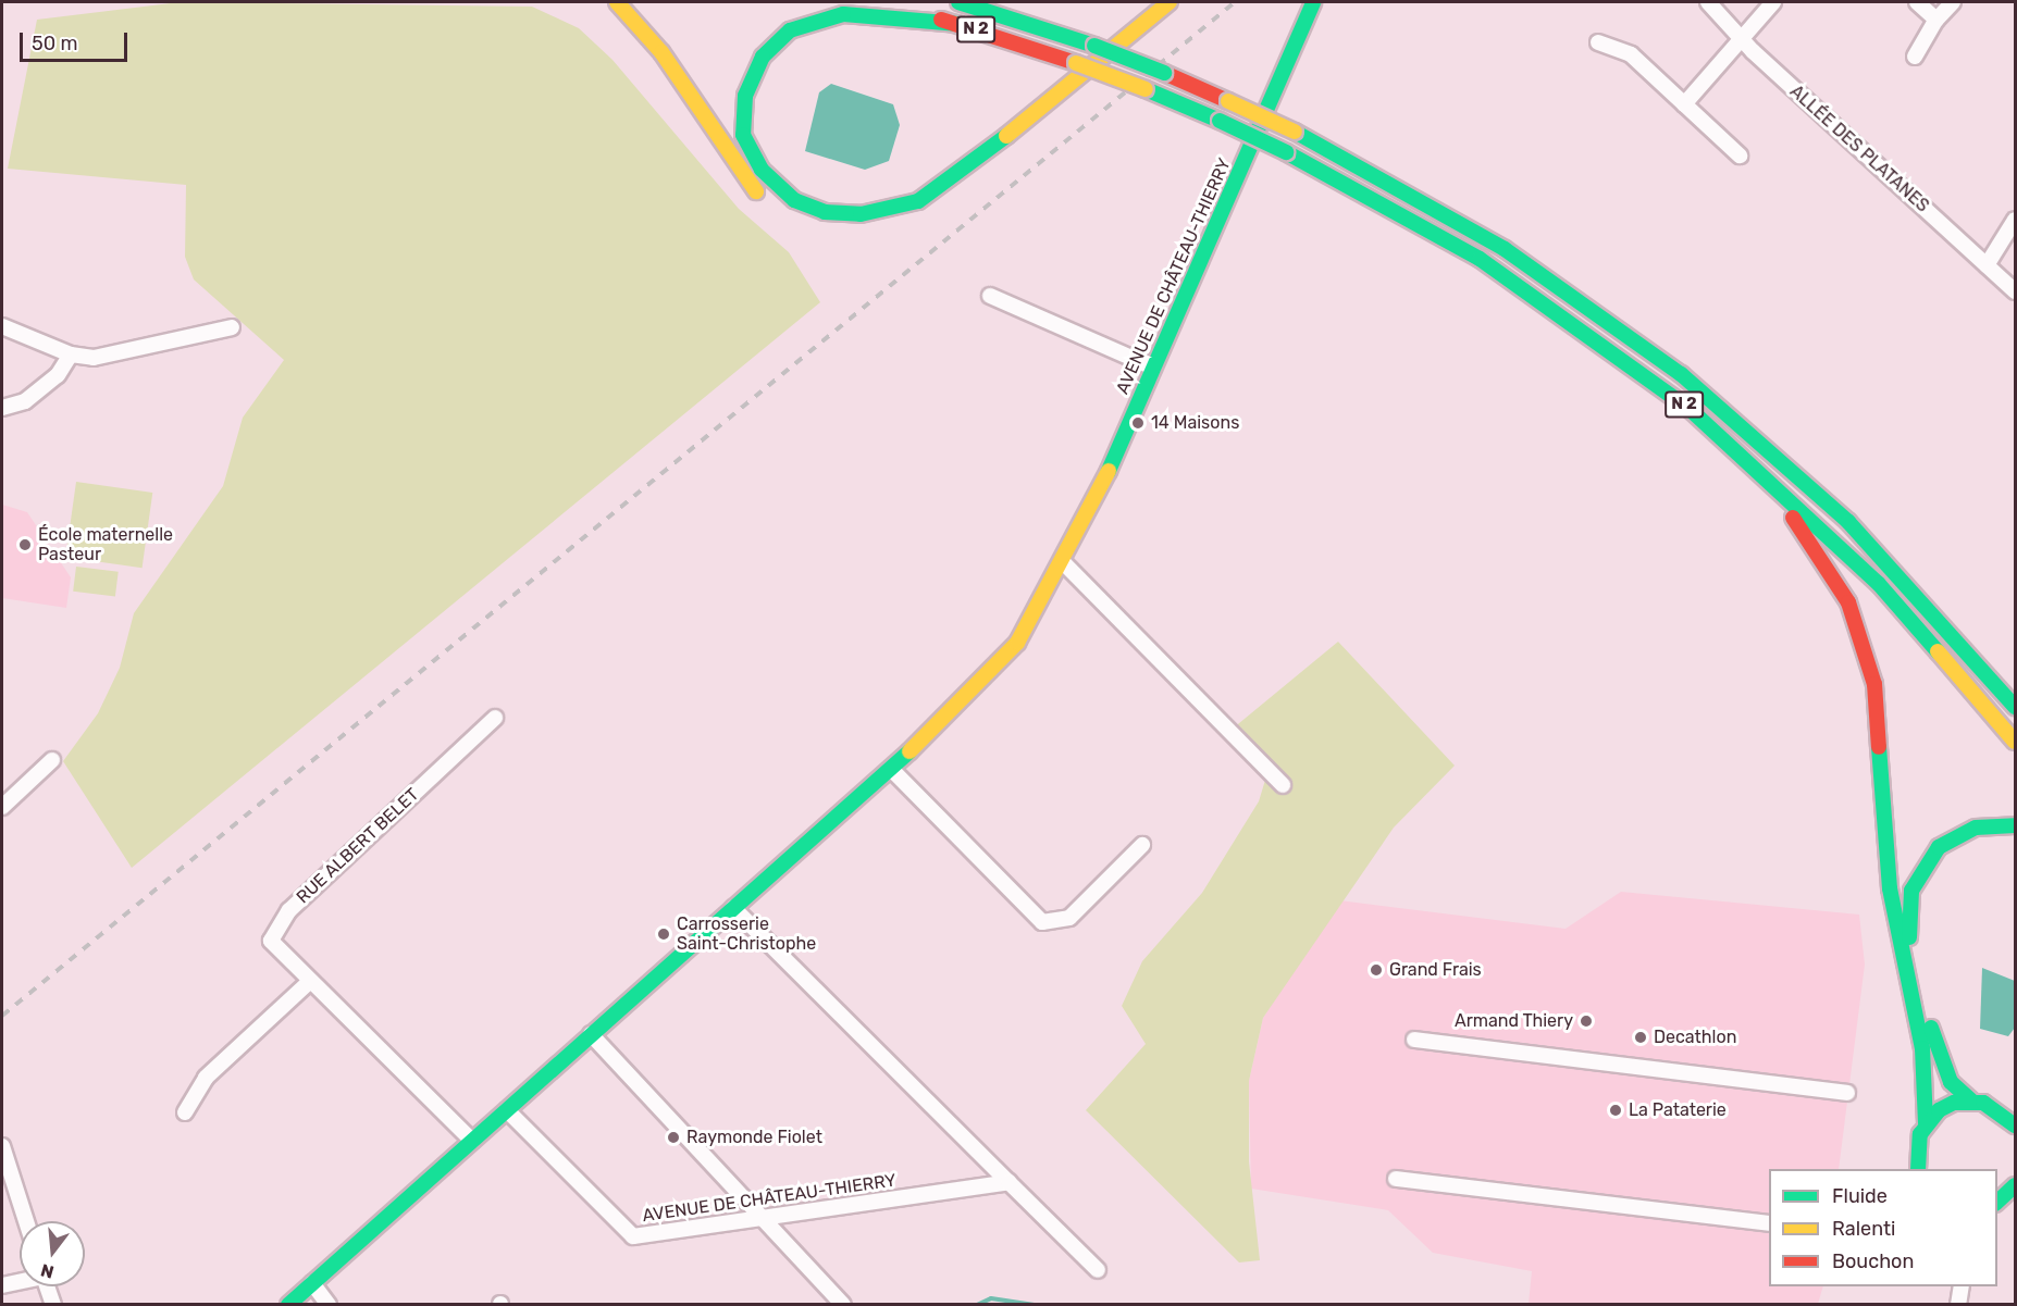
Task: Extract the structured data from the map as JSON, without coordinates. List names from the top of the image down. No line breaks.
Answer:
{"streets":{"main road":["N 2","AVENUE DE CHÂTEAU-THIERRY"],"street":["ALLÉE DES PLATANES","RUE ALBERT BELET"]},"crossings":[["AVENUE DE CHÂTEAU-THIERRY","RUE ALBERT BELET"]],"places":["14 Maisons","École maternelle Pasteur","Carrosserie Saint-Christophe","Grand Frais","Armand Thiery","Decathlon","La Pataterie","Raymonde Fiolet"],"legend":["Fluide","Ralenti","Bouchon"],"scale_bar":"50 m","north":"bottom"}
